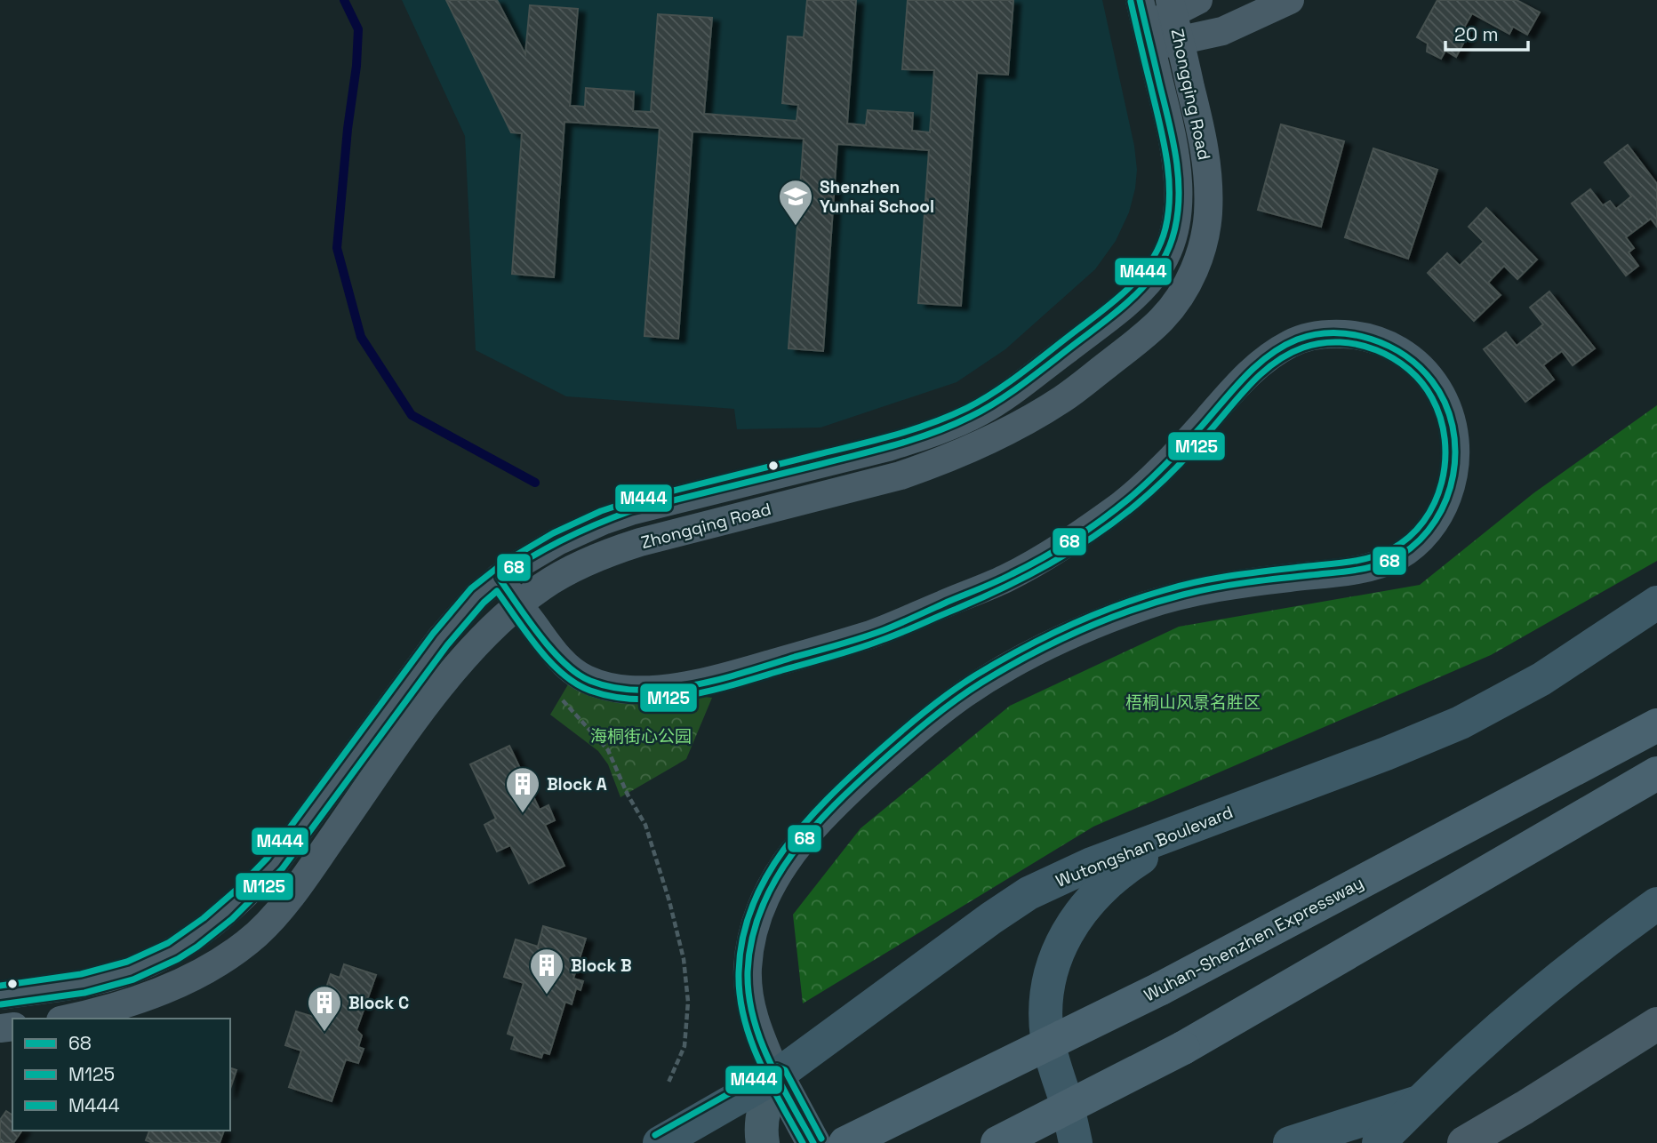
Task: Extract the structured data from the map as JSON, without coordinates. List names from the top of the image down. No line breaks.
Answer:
{"streets":{"highway":["Wuhan-Shenzhen Expressway"],"main road":["Wutongshan Boulevard"],"street":["Zhongqing Road"]},"parks":["梧桐山风景名胜区","海桐街心公园"],"places":{"school or university":["Shenzhen Yunhai School"],"building":["Block A","Block B","Block C"]},"lines":["transit line 68","transit line M444","transit line M125"],"legend":["68","M125","M444"],"scale_bar":"20 m"}
